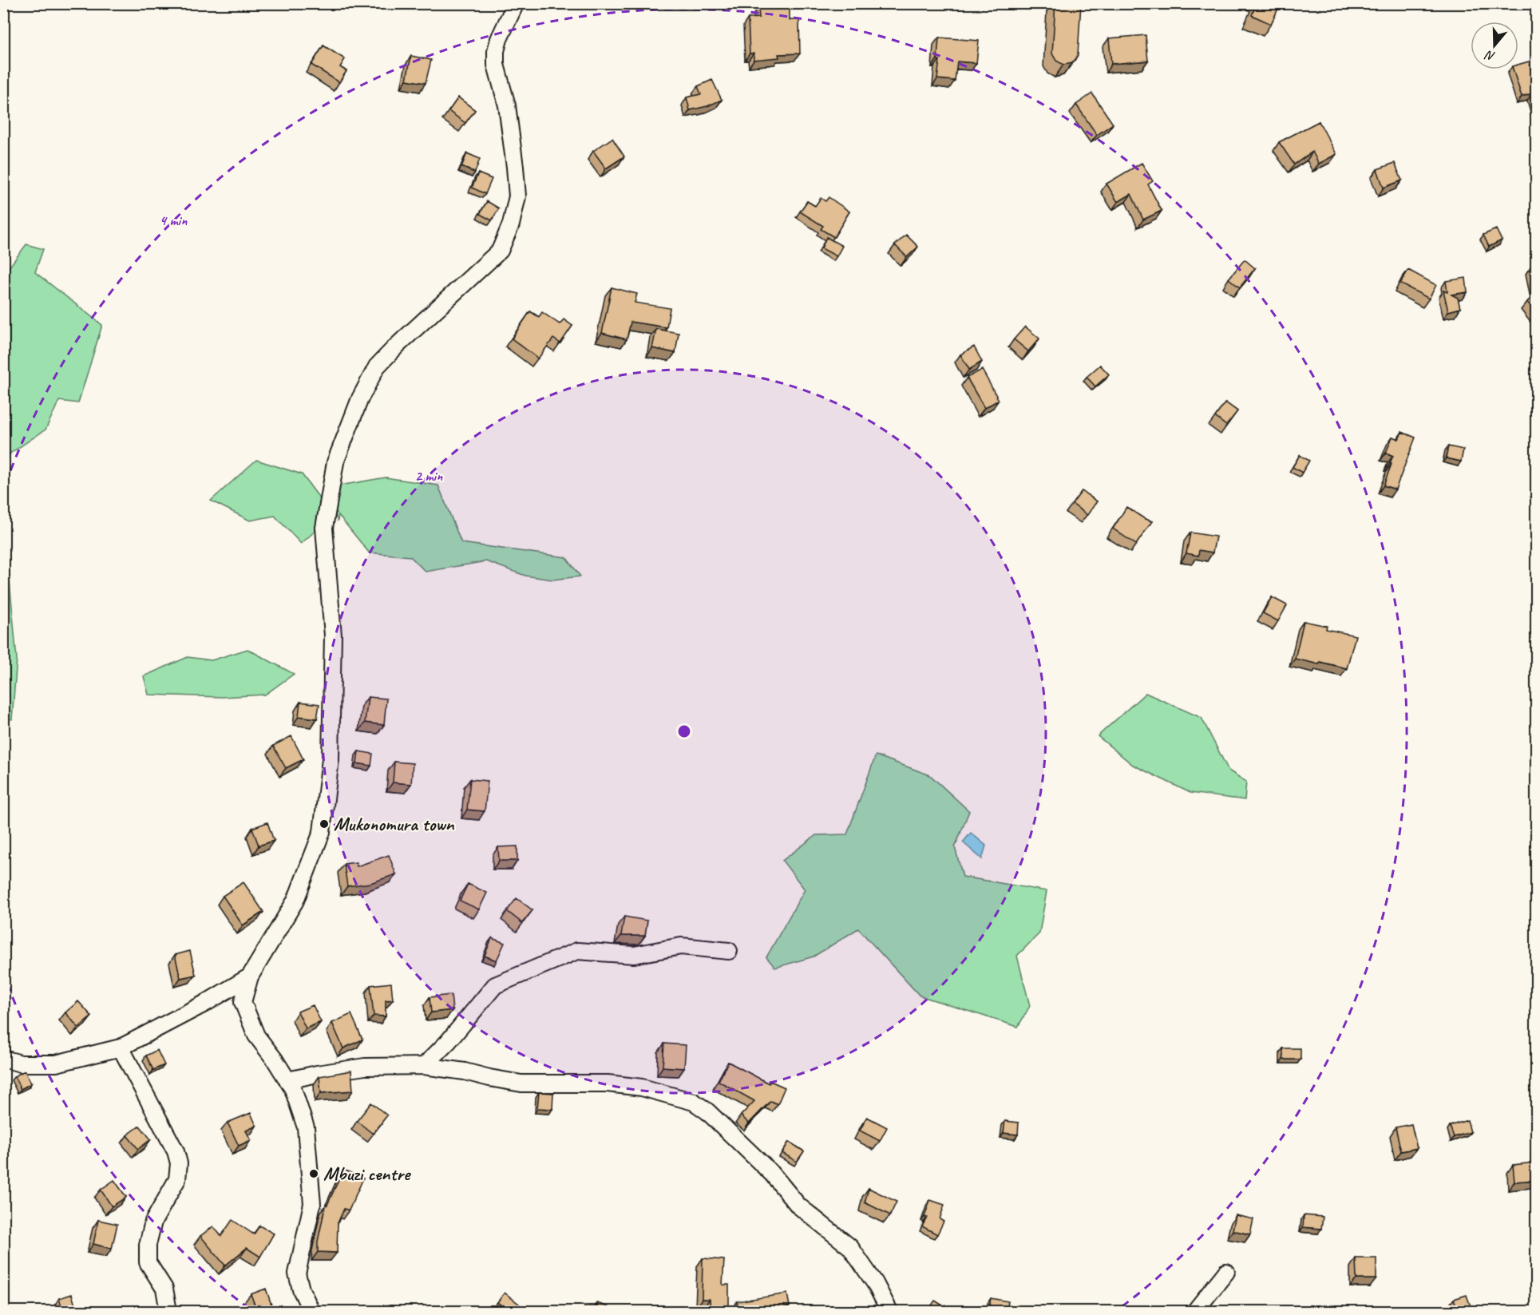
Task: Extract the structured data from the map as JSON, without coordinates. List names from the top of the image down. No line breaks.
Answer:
{"places":["Mukonomura town","Mbuzi centre"],"north":"bottom","rings":["4 min","2 min"]}
